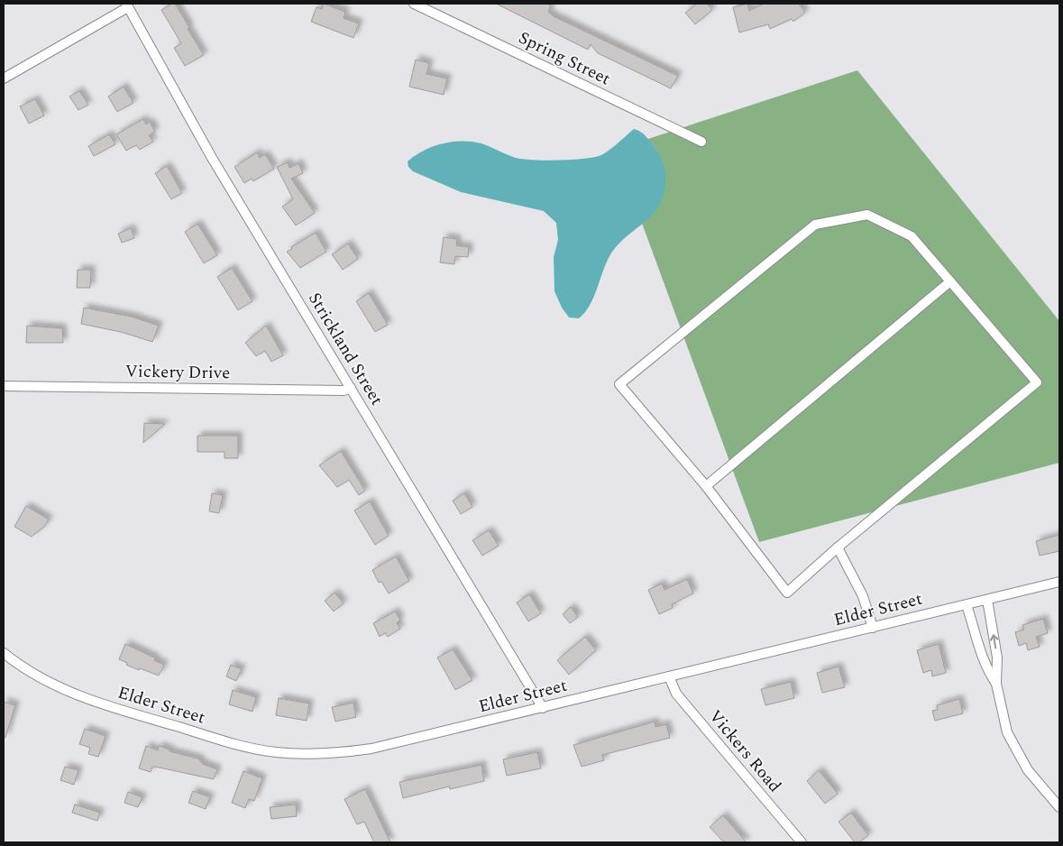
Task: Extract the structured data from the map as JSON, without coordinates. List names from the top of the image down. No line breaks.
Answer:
{"streets":{"street":["Spring Street","Strickland Street","Vickery Drive","Elder Street","Vickers Road"]},"crossings":[["Strickland Street","Vickery Drive"],["Strickland Street","Elder Street"],["Elder Street","Vickers Road"]]}
